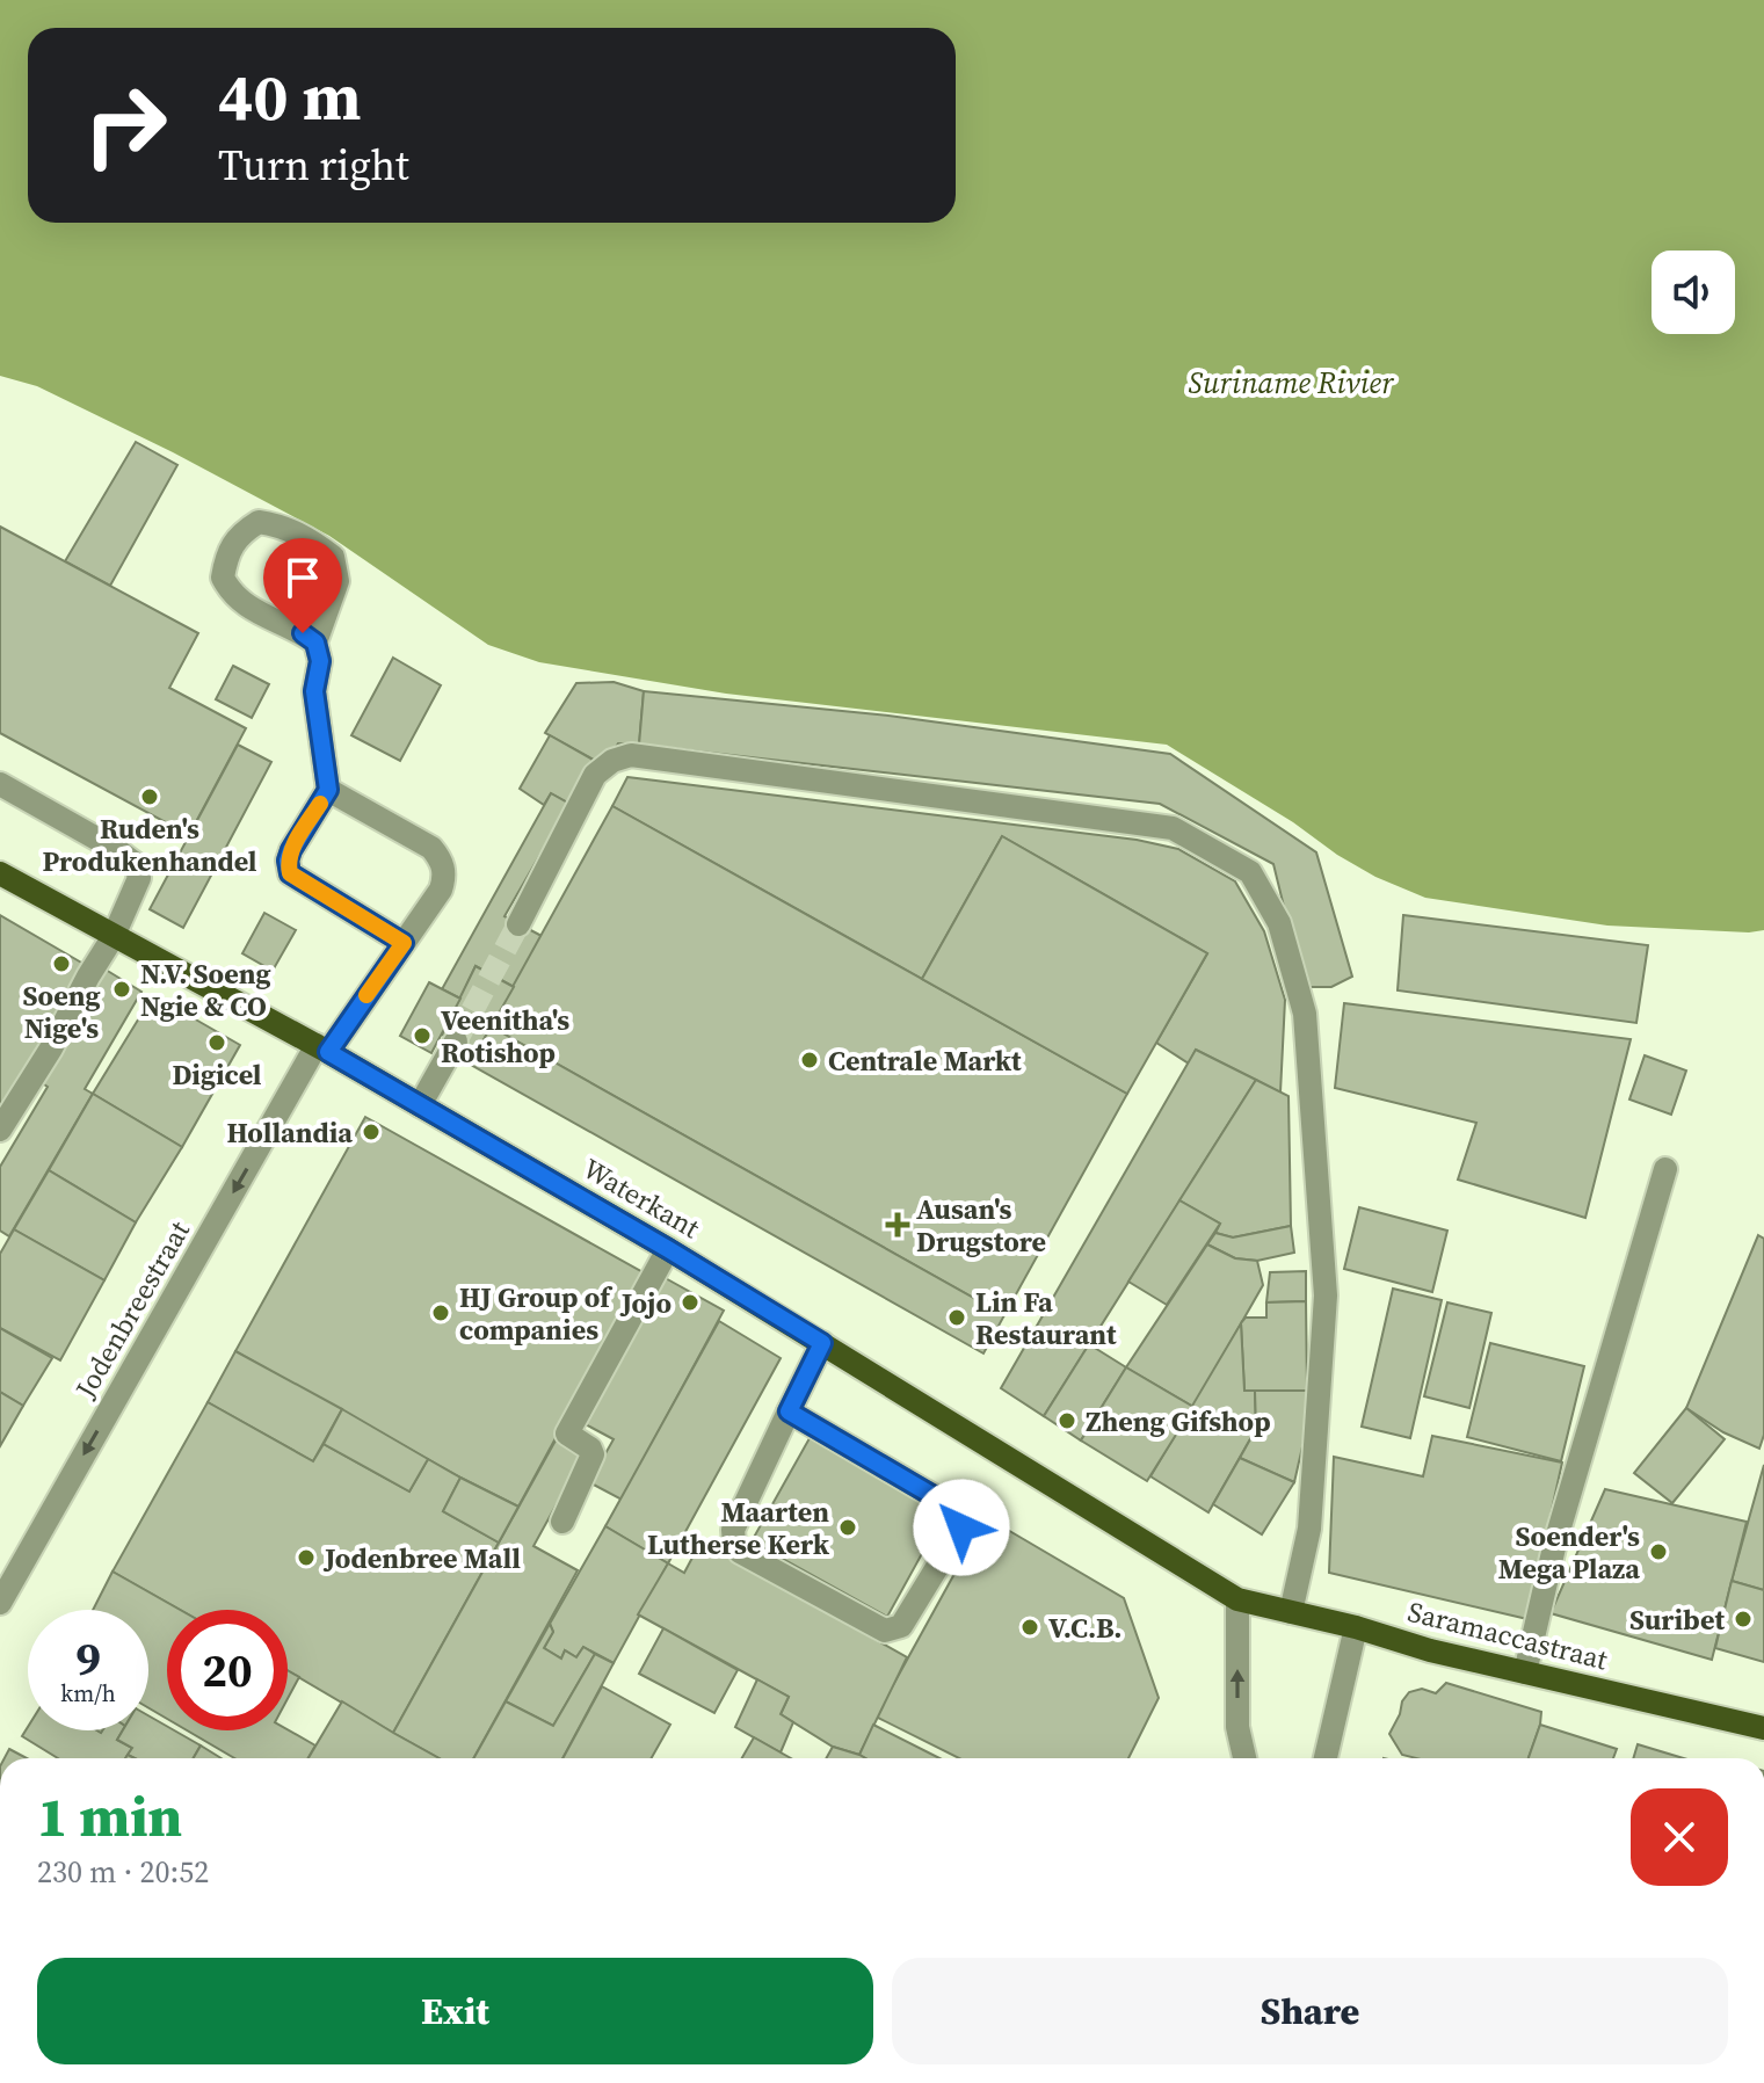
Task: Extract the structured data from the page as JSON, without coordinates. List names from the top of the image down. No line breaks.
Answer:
{"streets":{"main road":["Waterkant","Saramaccastraat"],"street":["Jodenbreestraat"]},"crossings":[["Waterkant","Jodenbreestraat"],["Waterkant","Saramaccastraat"]],"one_way":["Jodenbreestraat"],"water":["Suriname Rivier"],"places":{"other":["Ruden's Produkenhandel","Soeng Nige's","N.V. Soeng Ngie & CO","Veenitha's Rotishop","Digicel","Centrale Markt","Hollandia","Jojo","HJ Group of companies","Lin Fa Restaurant","Zheng Gifshop","Maarten Lutherse Kerk","Soender's Mega Plaza","Jodenbree Mall","Suribet","V.C.B."],"health":["Ausan's Drugstore"]},"page":{"turn":["40 m","Turn right"],"speed":"9 km/h","limit":"20","heading":["1 min","230 m · 20:52"],"buttons":["Exit","Share"]}}
